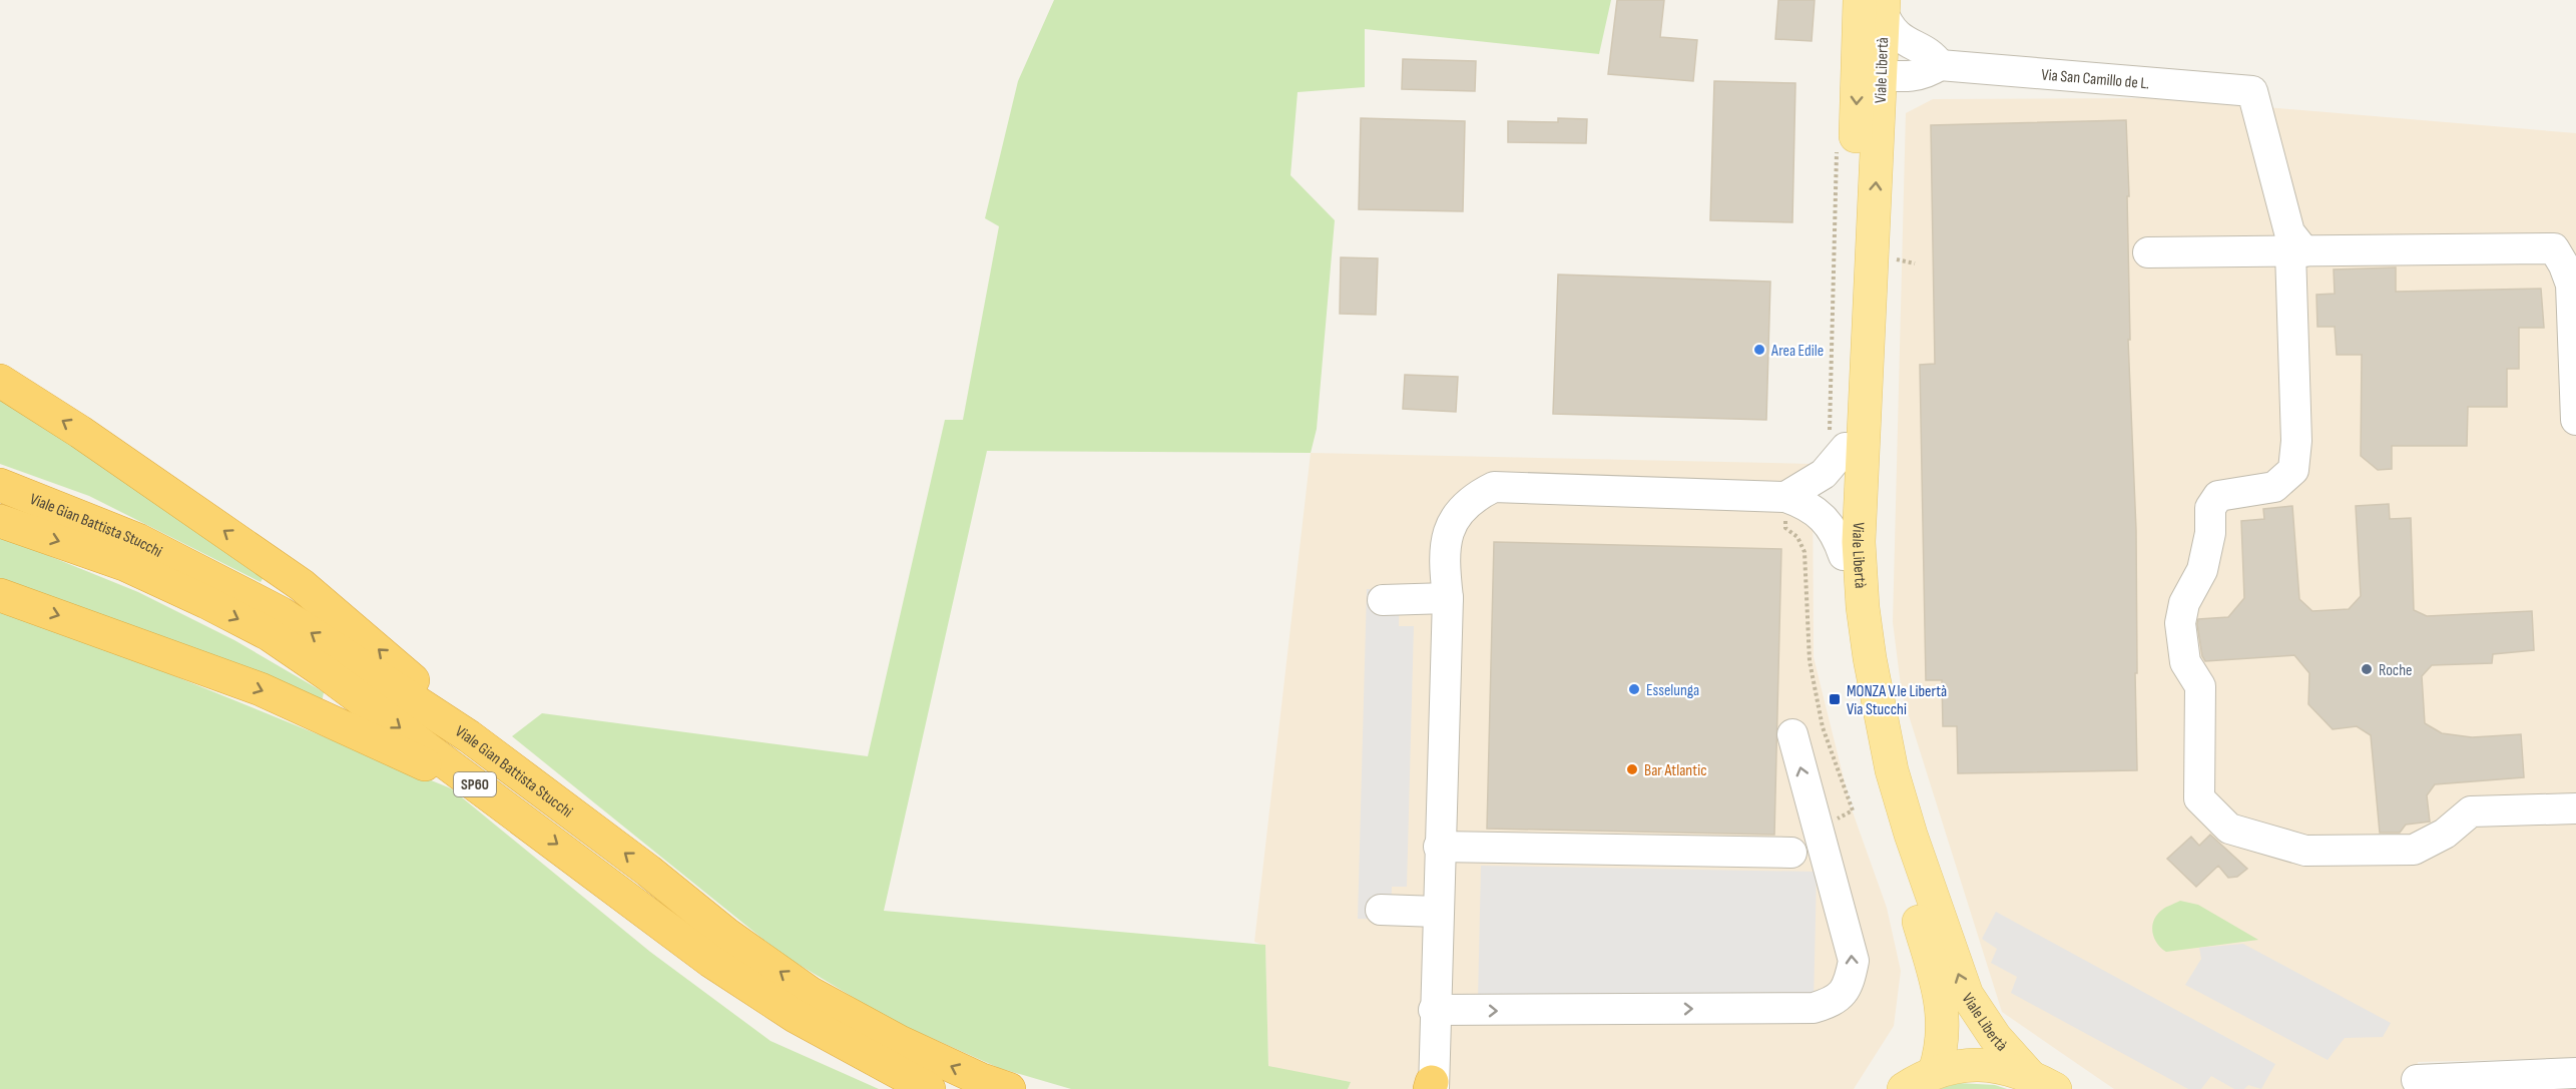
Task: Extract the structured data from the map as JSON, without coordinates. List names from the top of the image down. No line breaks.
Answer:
{"streets":{"highway":["Viale Gian Battista Stucchi","SP60"],"main road":["Viale Libertà"],"street":["Via San Camillo de L."]},"places":{"other":["Area Edile","Roche","Esselunga","Bar Atlantic"],"transit":["MONZA V.le Libertà Via Stucchi"]}}
